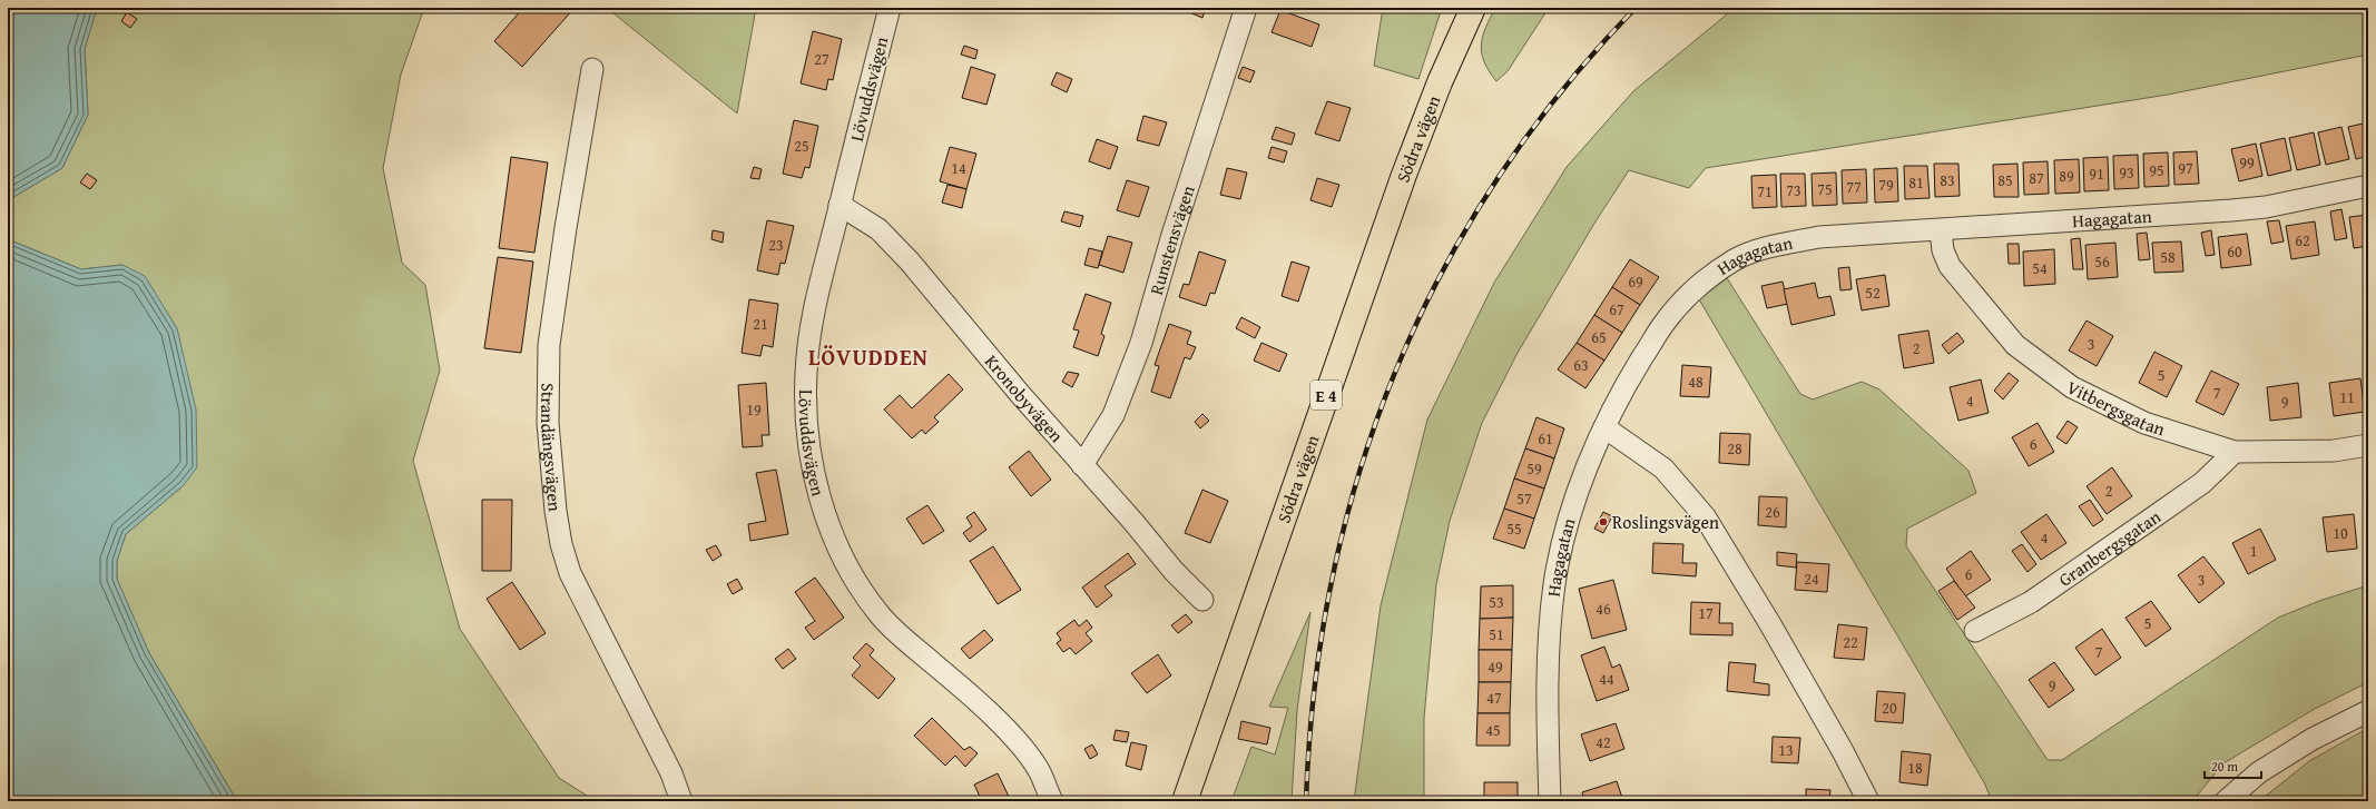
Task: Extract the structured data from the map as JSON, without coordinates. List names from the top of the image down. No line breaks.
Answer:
{"streets":{"highway":["Södra vägen","E 4"],"street":["Lövuddsvägen","Hagagatan","Runstensvägen","Kronobyvägen","Vitbergsgatan","Strandängsvägen","Granbergsgatan"]},"crossings":[["Lövuddsvägen","Kronobyvägen"],["Hagagatan","Vitbergsgatan"],["Runstensvägen","Kronobyvägen"],["Vitbergsgatan","Granbergsgatan"]],"districts":["LÖVUDDEN"],"places":["Roslingsvägen"],"house_numbers":["27","25","99","14","97","95","93","91","89","87","83","85","81","79","77","75","73","71","62","23","60","58","56","54","69","52","67","21","65","3","2","63","5","48","7","11","4","9","19","61","6","28","59","2","57","26","55","10","4","1","6","24","3","53","46","17","5","51","22","7","49","44","9","47","20","45","42","13","18"],"scale_bar":"20 m"}
